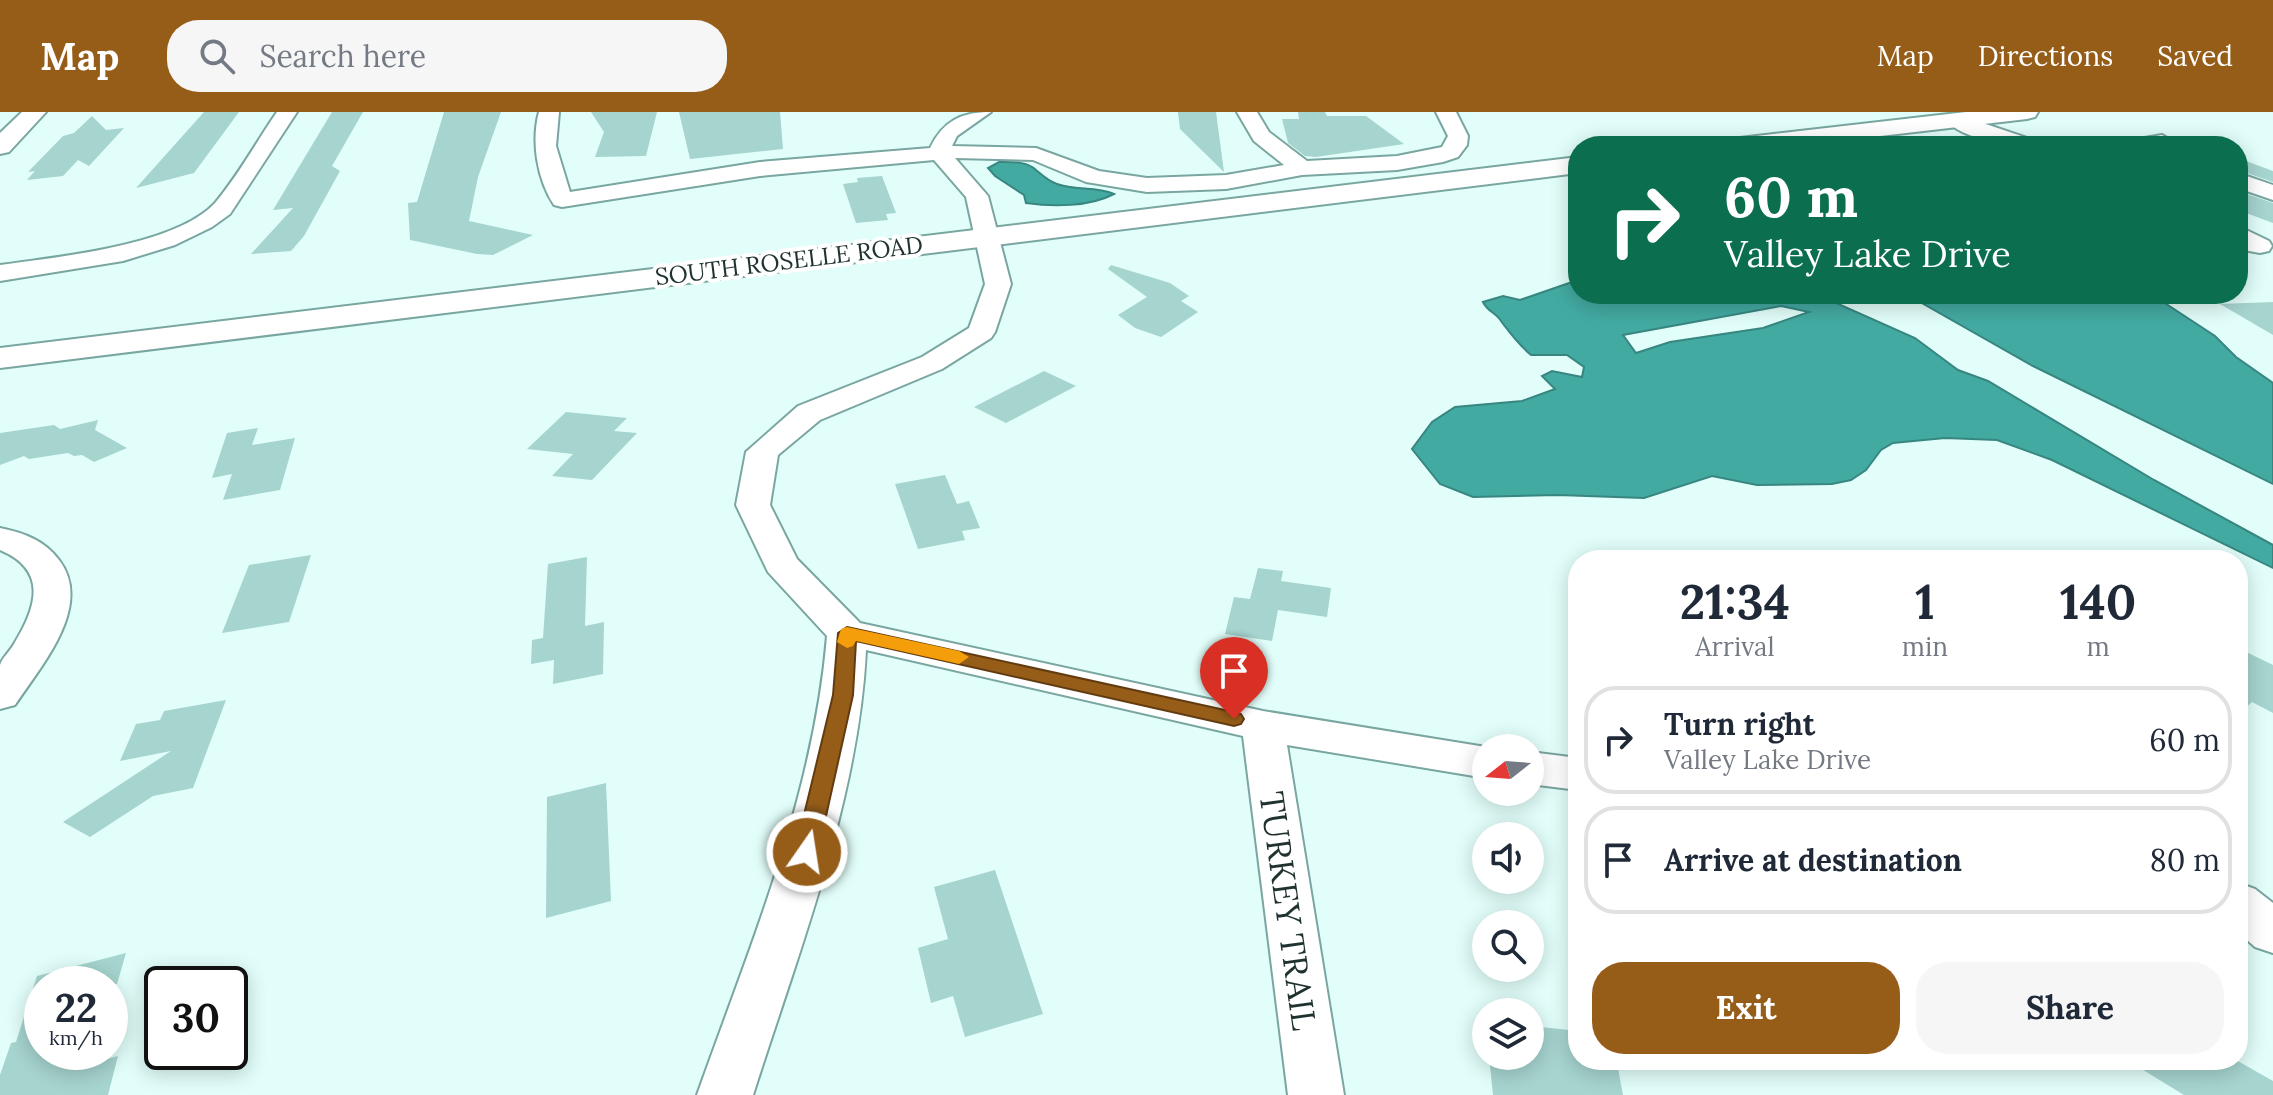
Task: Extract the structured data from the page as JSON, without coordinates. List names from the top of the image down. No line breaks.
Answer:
{"streets":{"main road":["SOUTH ROSELLE ROAD"],"street":["TURKEY TRAIL"]},"north":"left","page":{"header":"Map","search":"Search here","nav":["Map","Directions","Saved"],"turn":["60 m","Valley Lake Drive"],"eta":["21:34","Arrival","1","min","140","m"],"list":[{"name":"Turn right","note":"Valley Lake Drive","value":"60 m"},{"name":"Arrive at destination","value":"80 m"}],"buttons":["Exit","Share"],"speed":"22 km/h","limit":"30"}}
